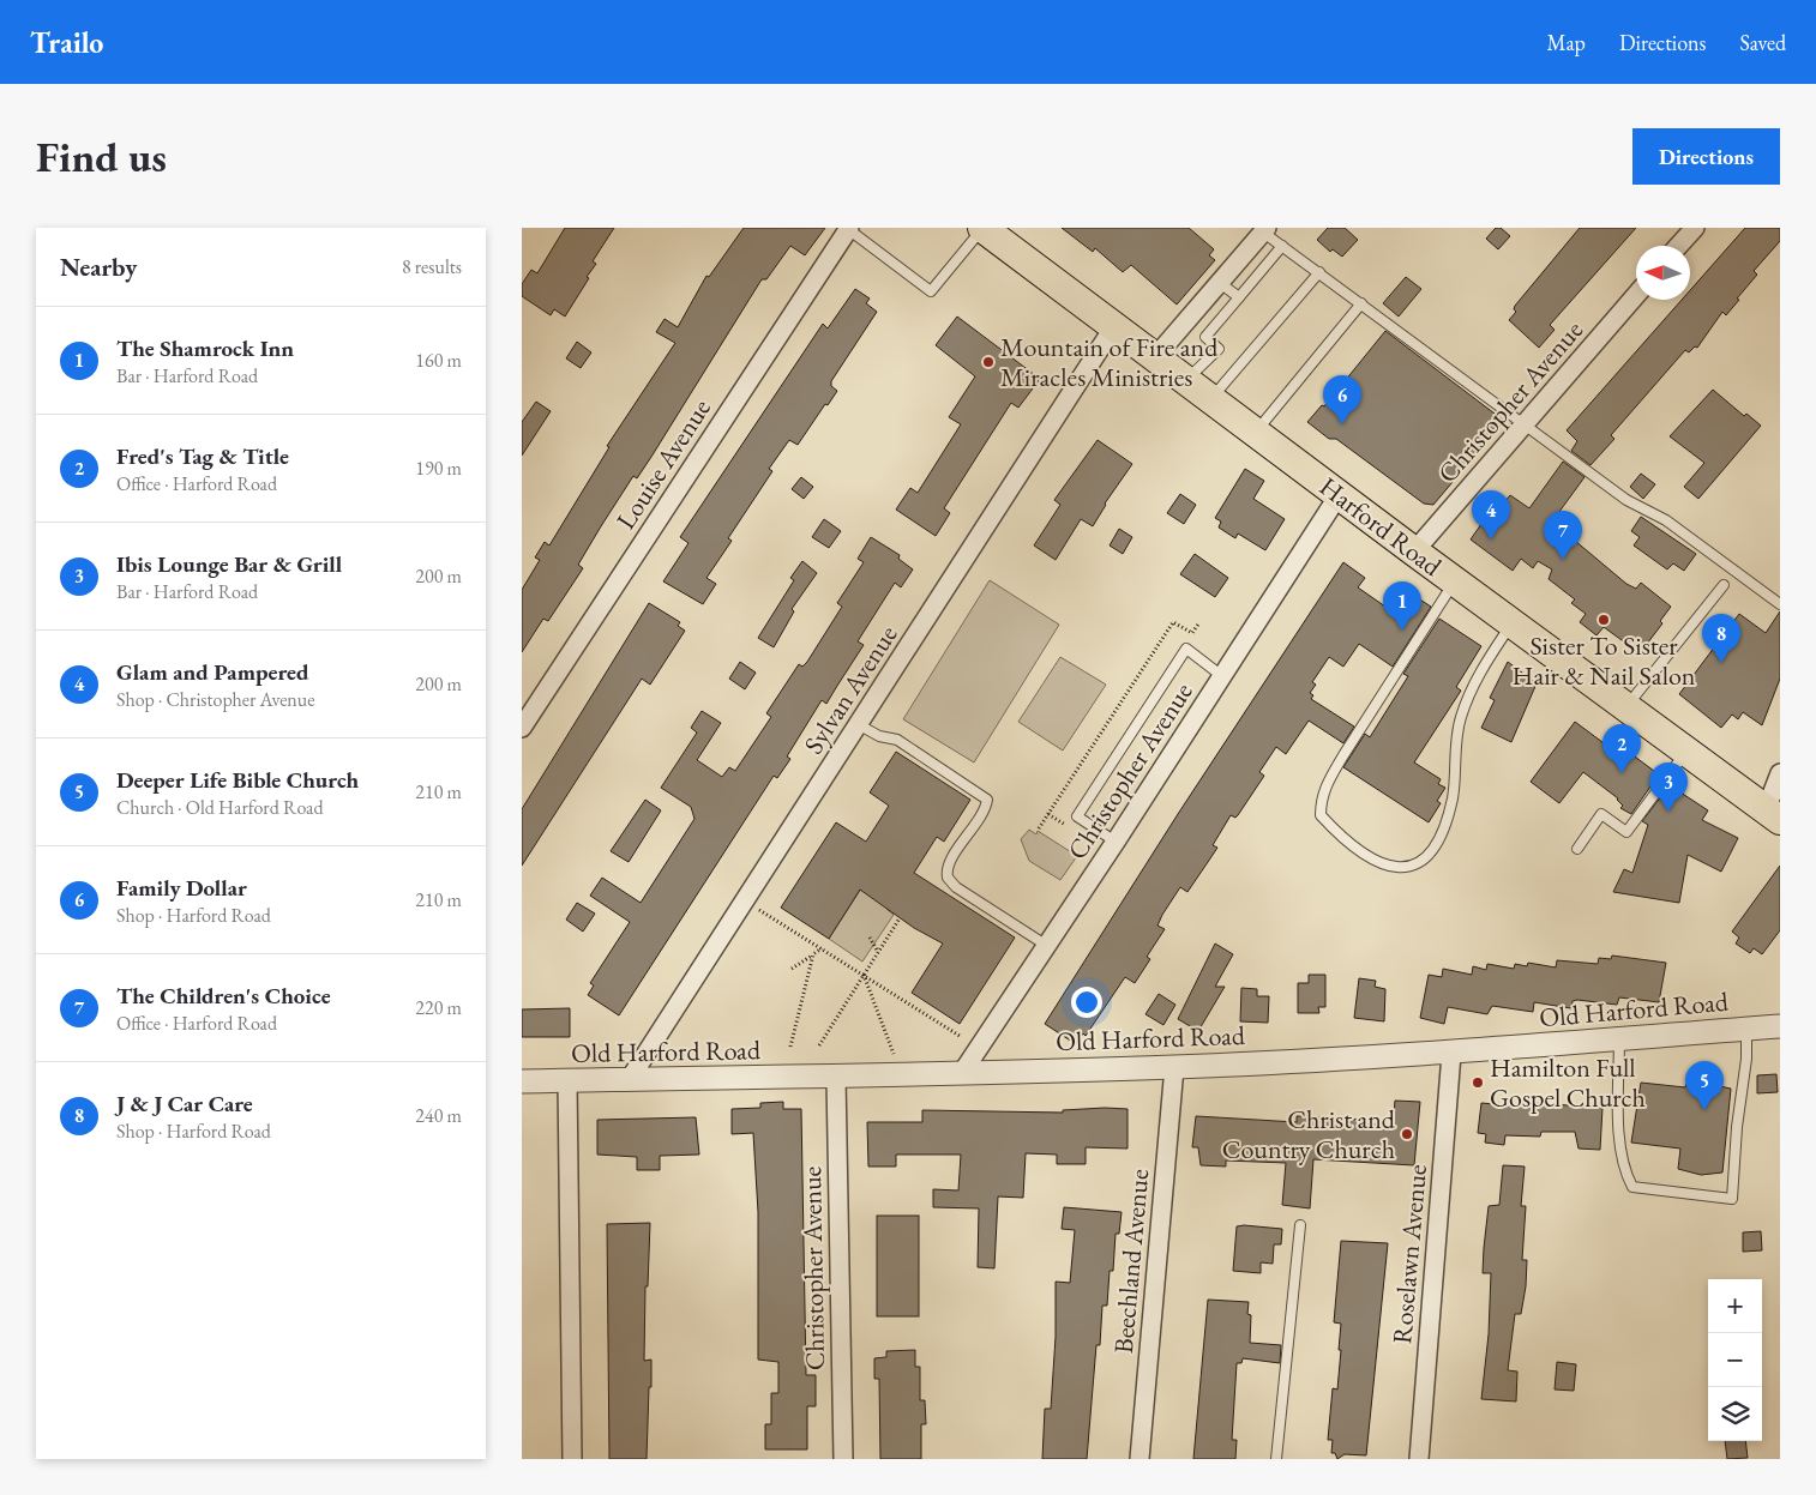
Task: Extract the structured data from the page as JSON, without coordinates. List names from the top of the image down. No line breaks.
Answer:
{"streets":{"main road":["Harford Road"],"street":["Christopher Avenue","Louise Avenue","Sylvan Avenue","Old Harford Road","Roselawn Avenue","Beechland Avenue"]},"crossings":[["Christopher Avenue","Harford Road"],["Christopher Avenue","Old Harford Road"],["Harford Road","Sylvan Avenue"],["Sylvan Avenue","Old Harford Road"],["Old Harford Road","Roselawn Avenue"],["Old Harford Road","Beechland Avenue"]],"places":["Mountain of Fire and Miracles Ministries","Sister To Sister Hair & Nail Salon","Hamilton Full Gospel Church","Christ and Country Church"],"north":"left","page":{"header":"Trailo","nav":["Map","Directions","Saved"],"buttons":"Directions","title":"Find us","heading":["Nearby","8 results"],"list":[{"mark":"1","name":"The Shamrock Inn","note":"Bar · Harford Road","value":"160 m"},{"mark":"2","name":"Fred's Tag & Title","note":"Office · Harford Road","value":"190 m"},{"mark":"3","name":"Ibis Lounge Bar & Grill","note":"Bar · Harford Road","value":"200 m"},{"mark":"4","name":"Glam and Pampered","note":"Shop · Christopher Avenue","value":"200 m"},{"mark":"5","name":"Deeper Life Bible Church","note":"Church · Old Harford Road","value":"210 m"},{"mark":"6","name":"Family Dollar","note":"Shop · Harford Road","value":"210 m"},{"mark":"7","name":"The Children's Choice","note":"Office · Harford Road","value":"220 m"},{"mark":"8","name":"J & J Car Care","note":"Shop · Harford Road","value":"240 m"}],"pins":["6","4","7","1","8","2","3","5"],"map_buttons":["+","−"]}}
